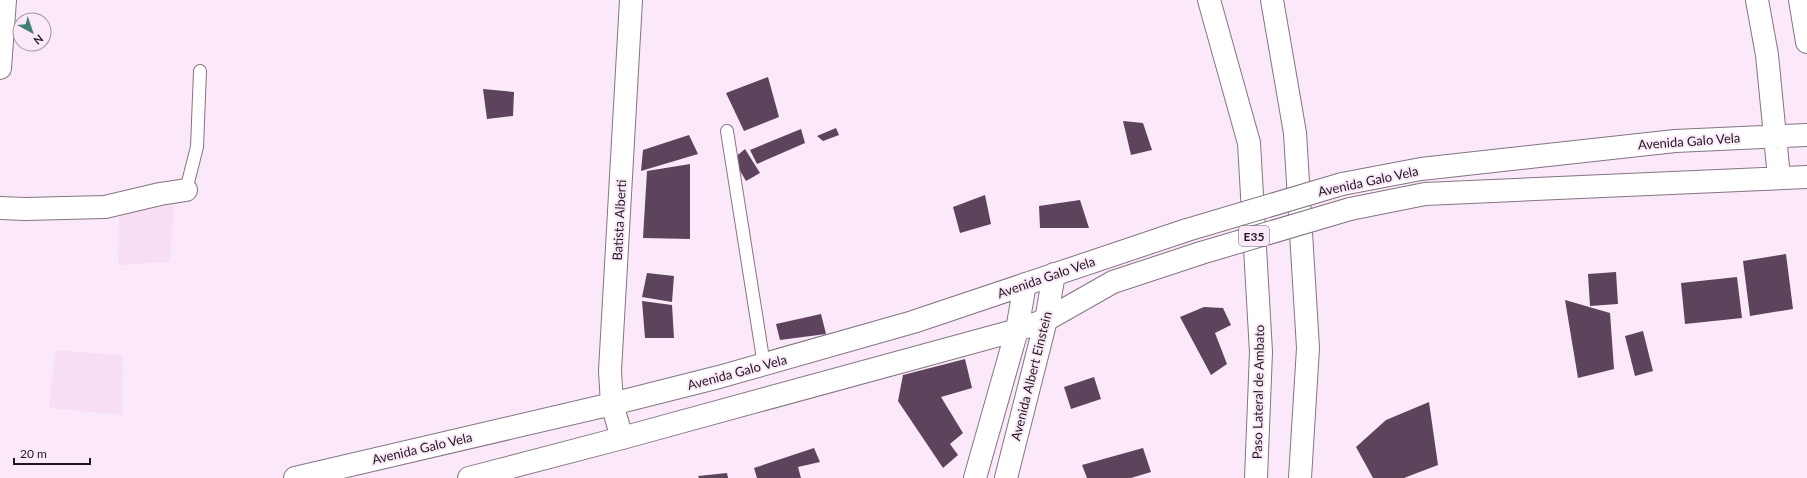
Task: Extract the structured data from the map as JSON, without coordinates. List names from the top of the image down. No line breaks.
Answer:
{"streets":{"main road":["Avenida Galo Vela","Batista Alberti","E35","Avenida Albert Einstein","Paso Lateral de Ambato"]},"crossings":[["Avenida Galo Vela","Batista Alberti"],["Avenida Galo Vela","Avenida Albert Einstein"]],"scale_bar":"20 m","north":"bottom right"}
